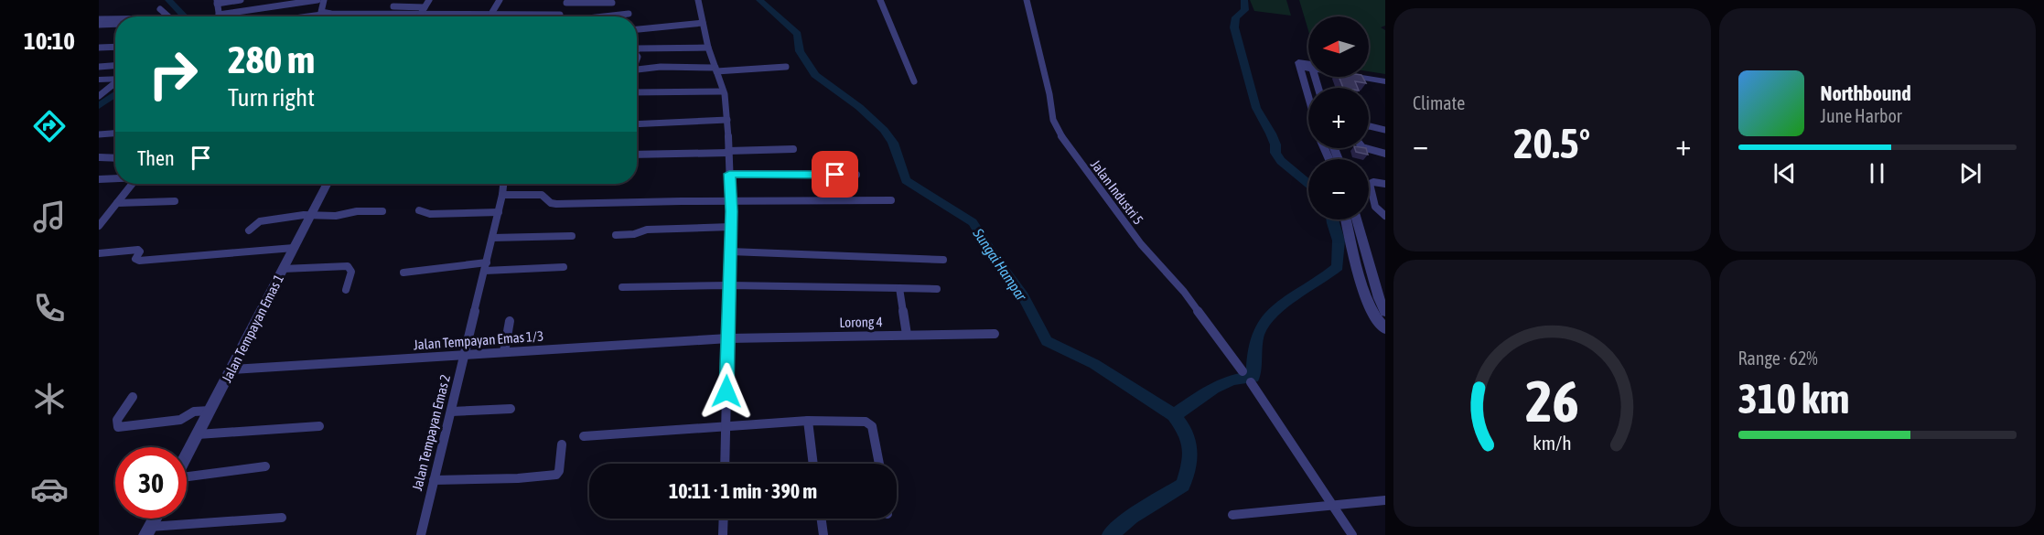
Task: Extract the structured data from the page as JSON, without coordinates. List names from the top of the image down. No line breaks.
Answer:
{"streets":{"street":["Jalan Industri 5","Lorong 4","Jalan Tempayan Emas 1","Jalan Tempayan Emas 1/3","Jalan Tempayan Emas 2"]},"crossings":[["Lorong 4","Jalan Tempayan Emas 1/3"],["Jalan Tempayan Emas 1","Jalan Tempayan Emas 1/3"],["Jalan Tempayan Emas 1/3","Jalan Tempayan Emas 2"]],"water":["Sungai Hampar"],"north":"left","page":{"tabs":"10:10","tile":["Climate",["Range · 62%","310 km"]],"map_buttons":["+","−"],"turn":["280 m","Turn right"],"song":["Northbound","June Harbor"],"heat":["−","20.5°","+"],"then":"Then","limit":"30","trip":"10:11 · 1 min · 390 m","gauge":["26","km/h"]}}
